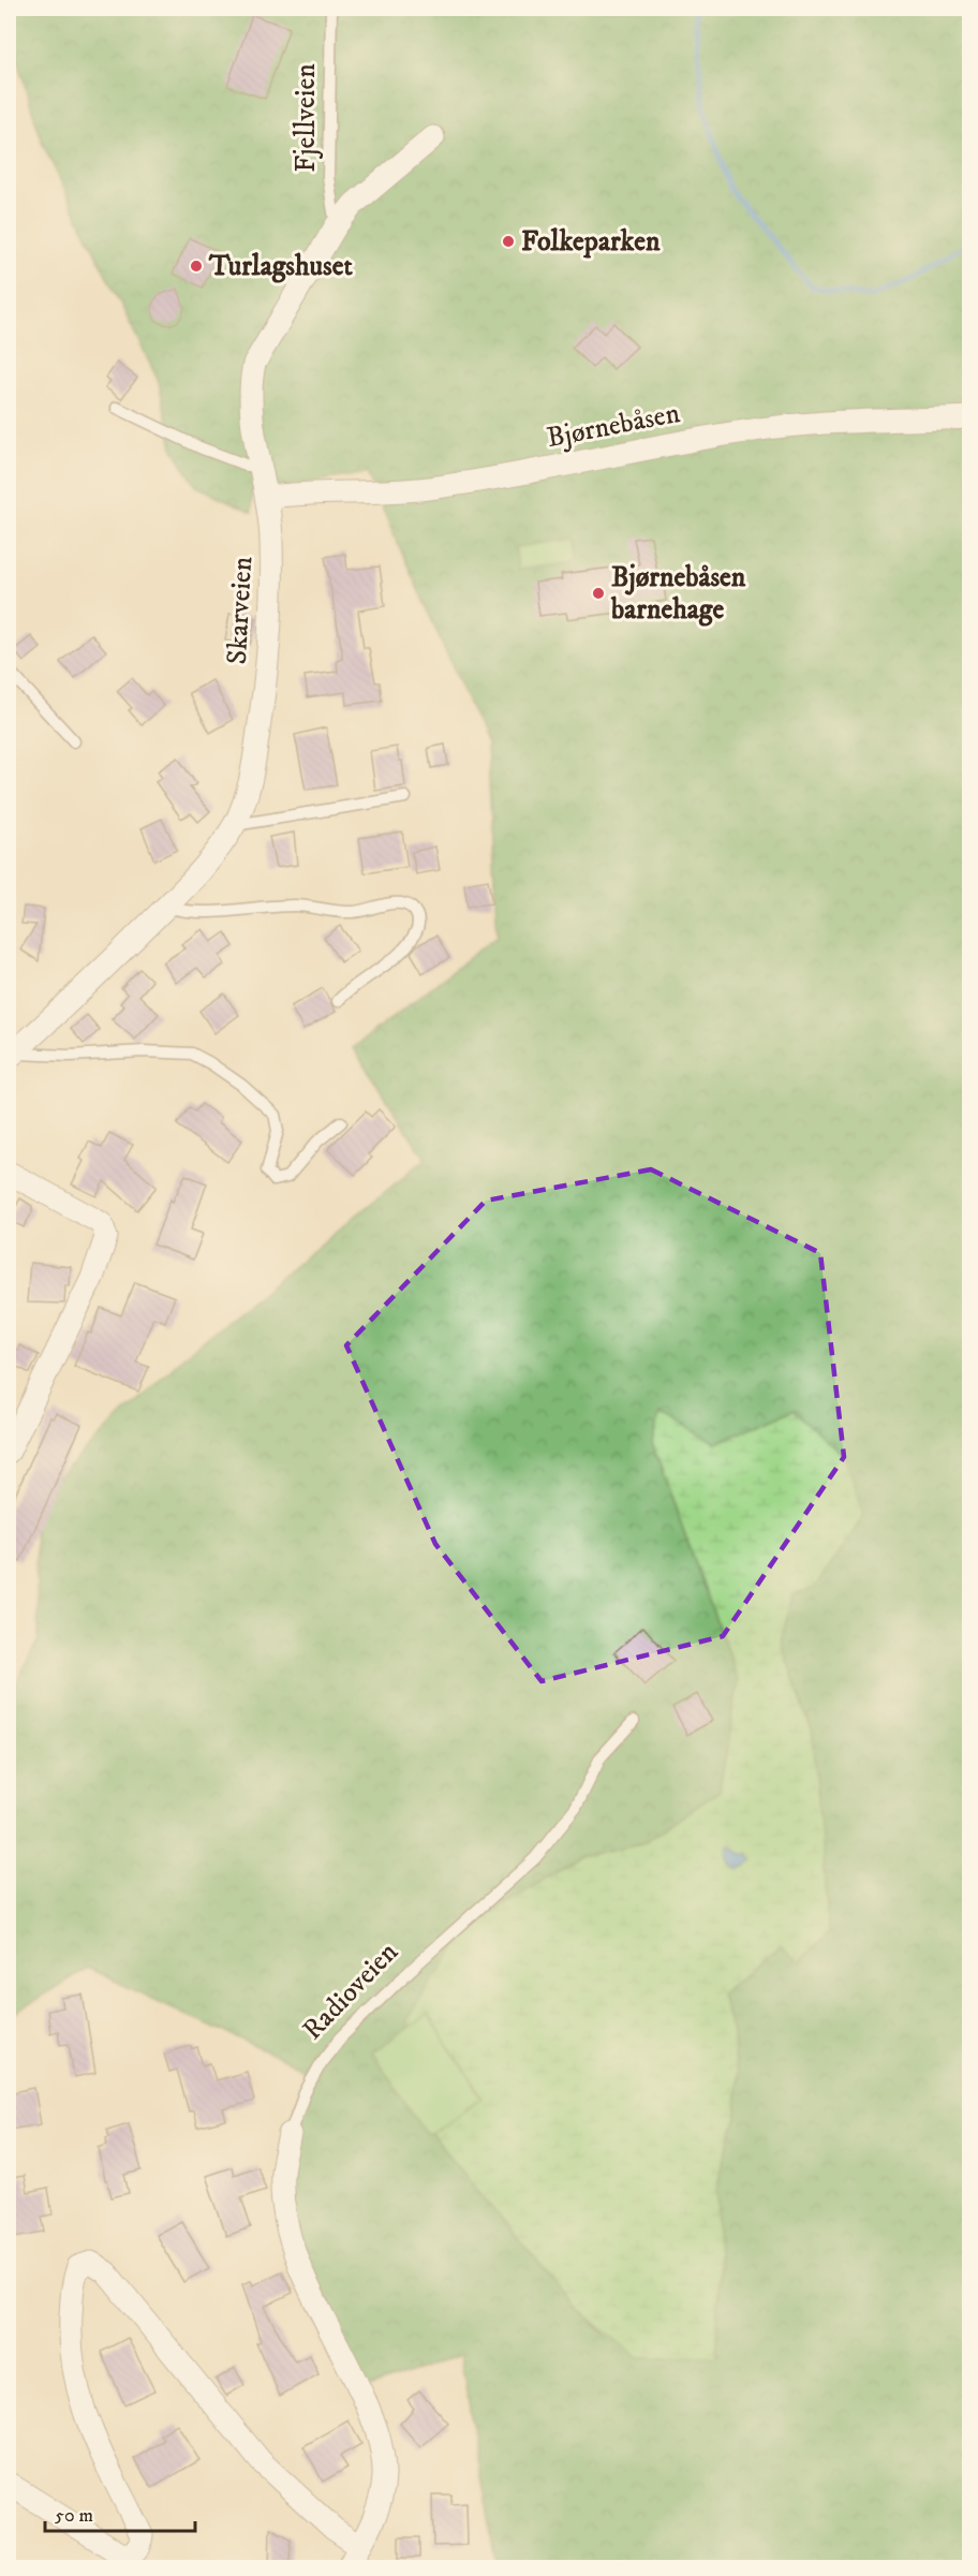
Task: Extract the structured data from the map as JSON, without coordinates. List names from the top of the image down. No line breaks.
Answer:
{"streets":{"street":["Bjørnebåsen","Skarveien","Radioveien"],"lane":["Fjellveien"]},"crossings":[["Fjellveien","Skarveien"],["Bjørnebåsen","Skarveien"]],"places":["Folkeparken","Turlagshuset","Bjørnebåsen barnehage"],"scale_bar":"50 m"}
